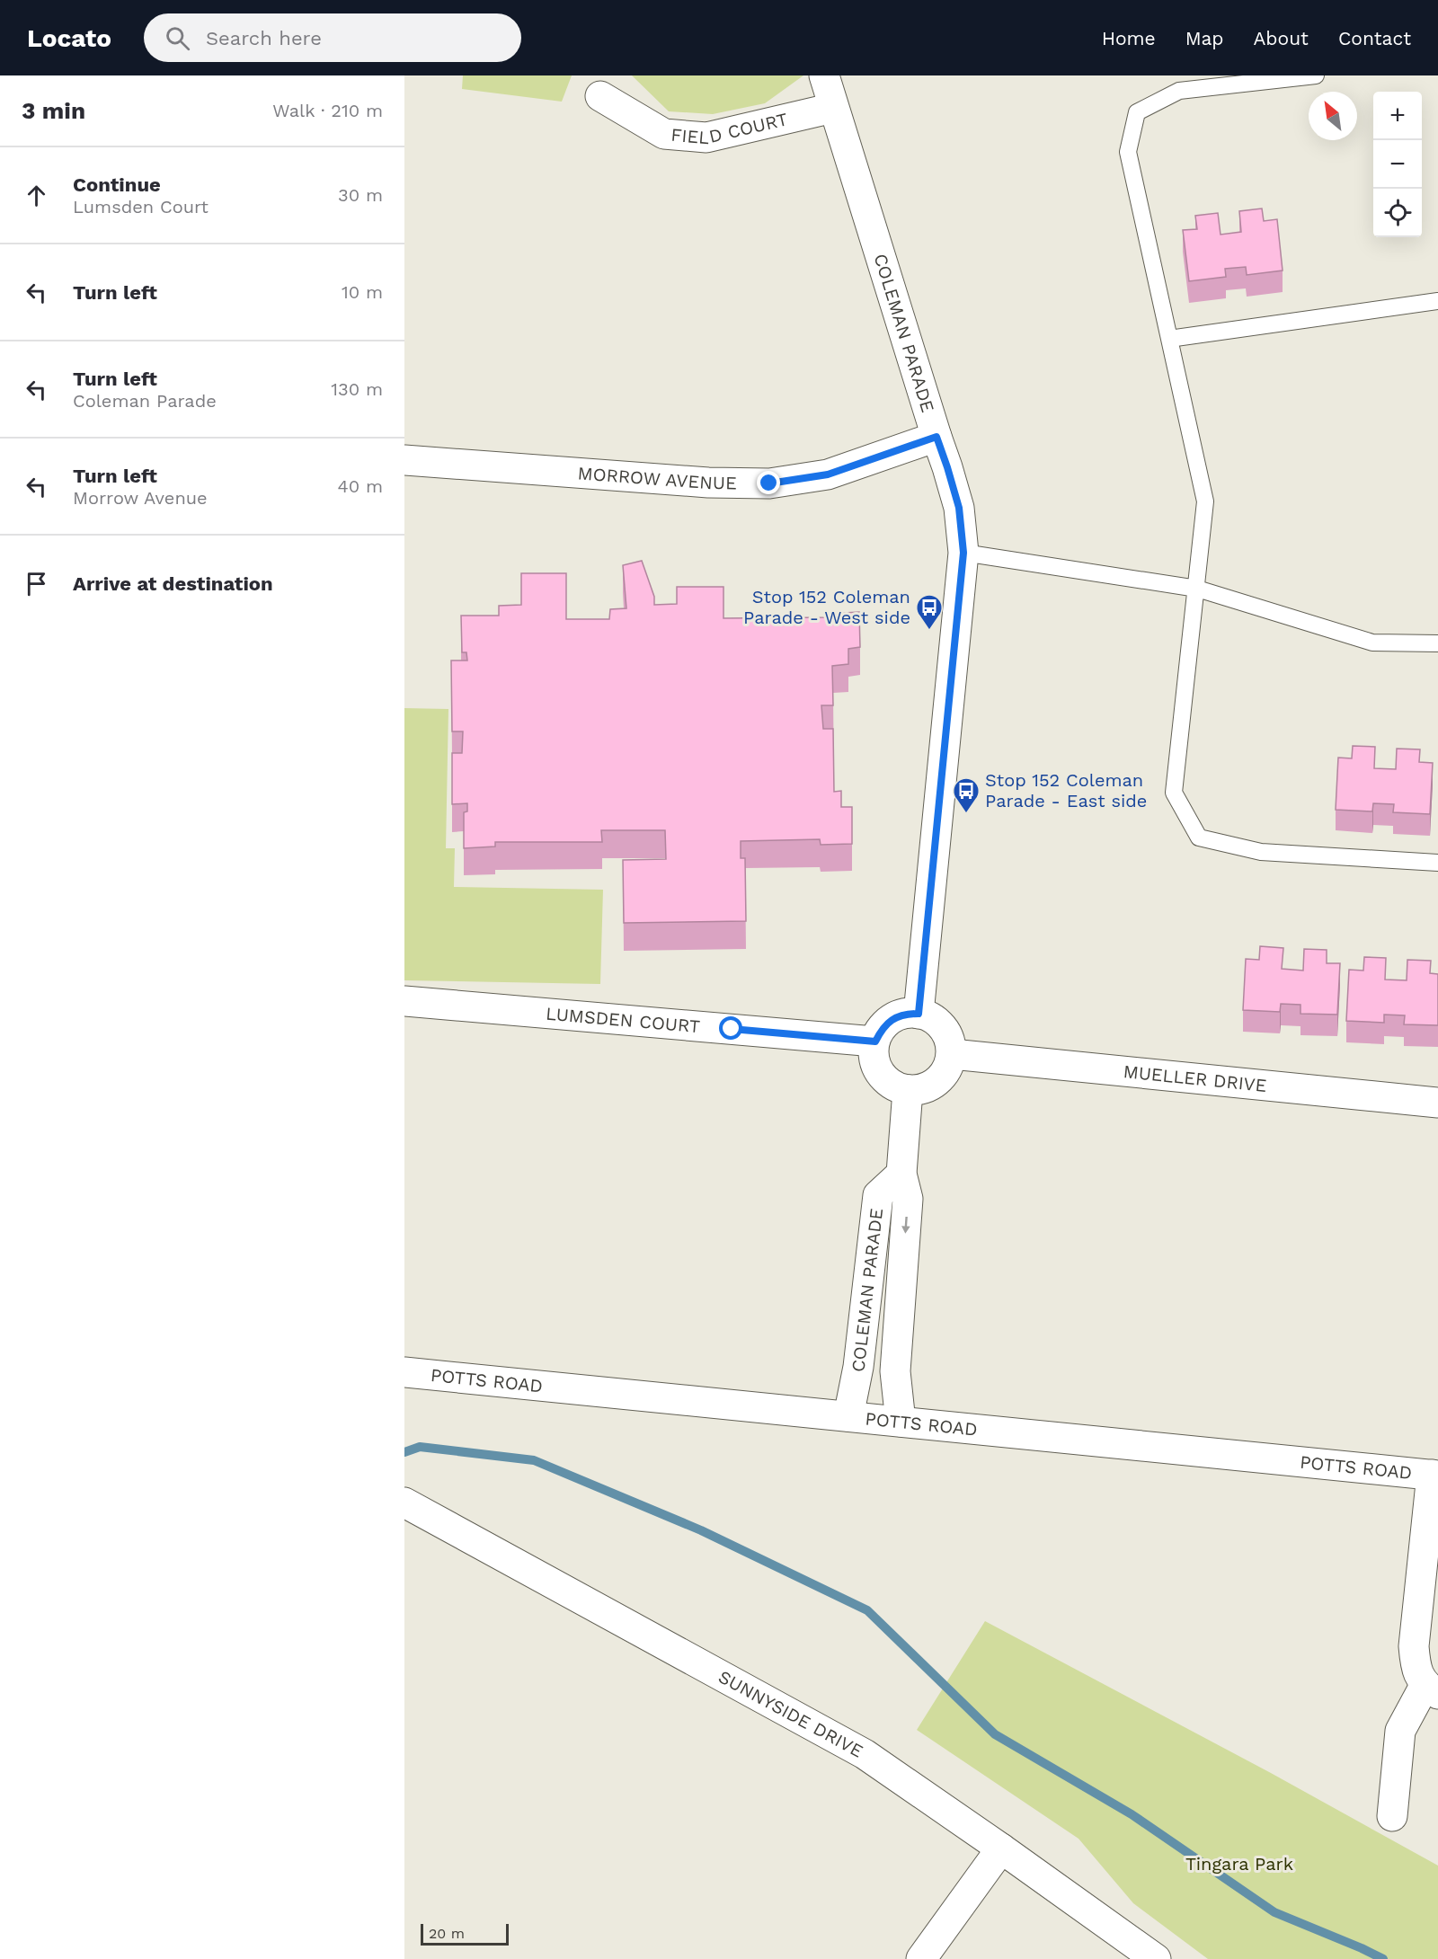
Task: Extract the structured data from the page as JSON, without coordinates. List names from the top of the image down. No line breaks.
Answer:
{"streets":{"street":["FIELD COURT","COLEMAN PARADE","MORROW AVENUE","LUMSDEN COURT","MUELLER DRIVE","POTTS ROAD","SUNNYSIDE DRIVE"]},"crossings":[["FIELD COURT","COLEMAN PARADE"],["COLEMAN PARADE","MORROW AVENUE"],["COLEMAN PARADE","LUMSDEN COURT"],["COLEMAN PARADE","MUELLER DRIVE"],["COLEMAN PARADE","POTTS ROAD"],["LUMSDEN COURT","MUELLER DRIVE"]],"parks":["Tingara Park"],"places":{"bus stop":["Stop 152 Coleman Parade - West side","Stop 152 Coleman Parade - East side"]},"scale_bar":"20 m","north":"top left","page":{"header":"Locato","search":"Search here","nav":["Home","Map","About","Contact"],"heading":["3 min","Walk · 210 m"],"map_buttons":["+","−"],"list":[["Continue","Lumsden Court","30 m"],["Turn left","10 m"],["Turn left","Coleman Parade","130 m"],["Turn left","Morrow Avenue","40 m"],"Arrive at destination"],"scale":"20 m"}}
